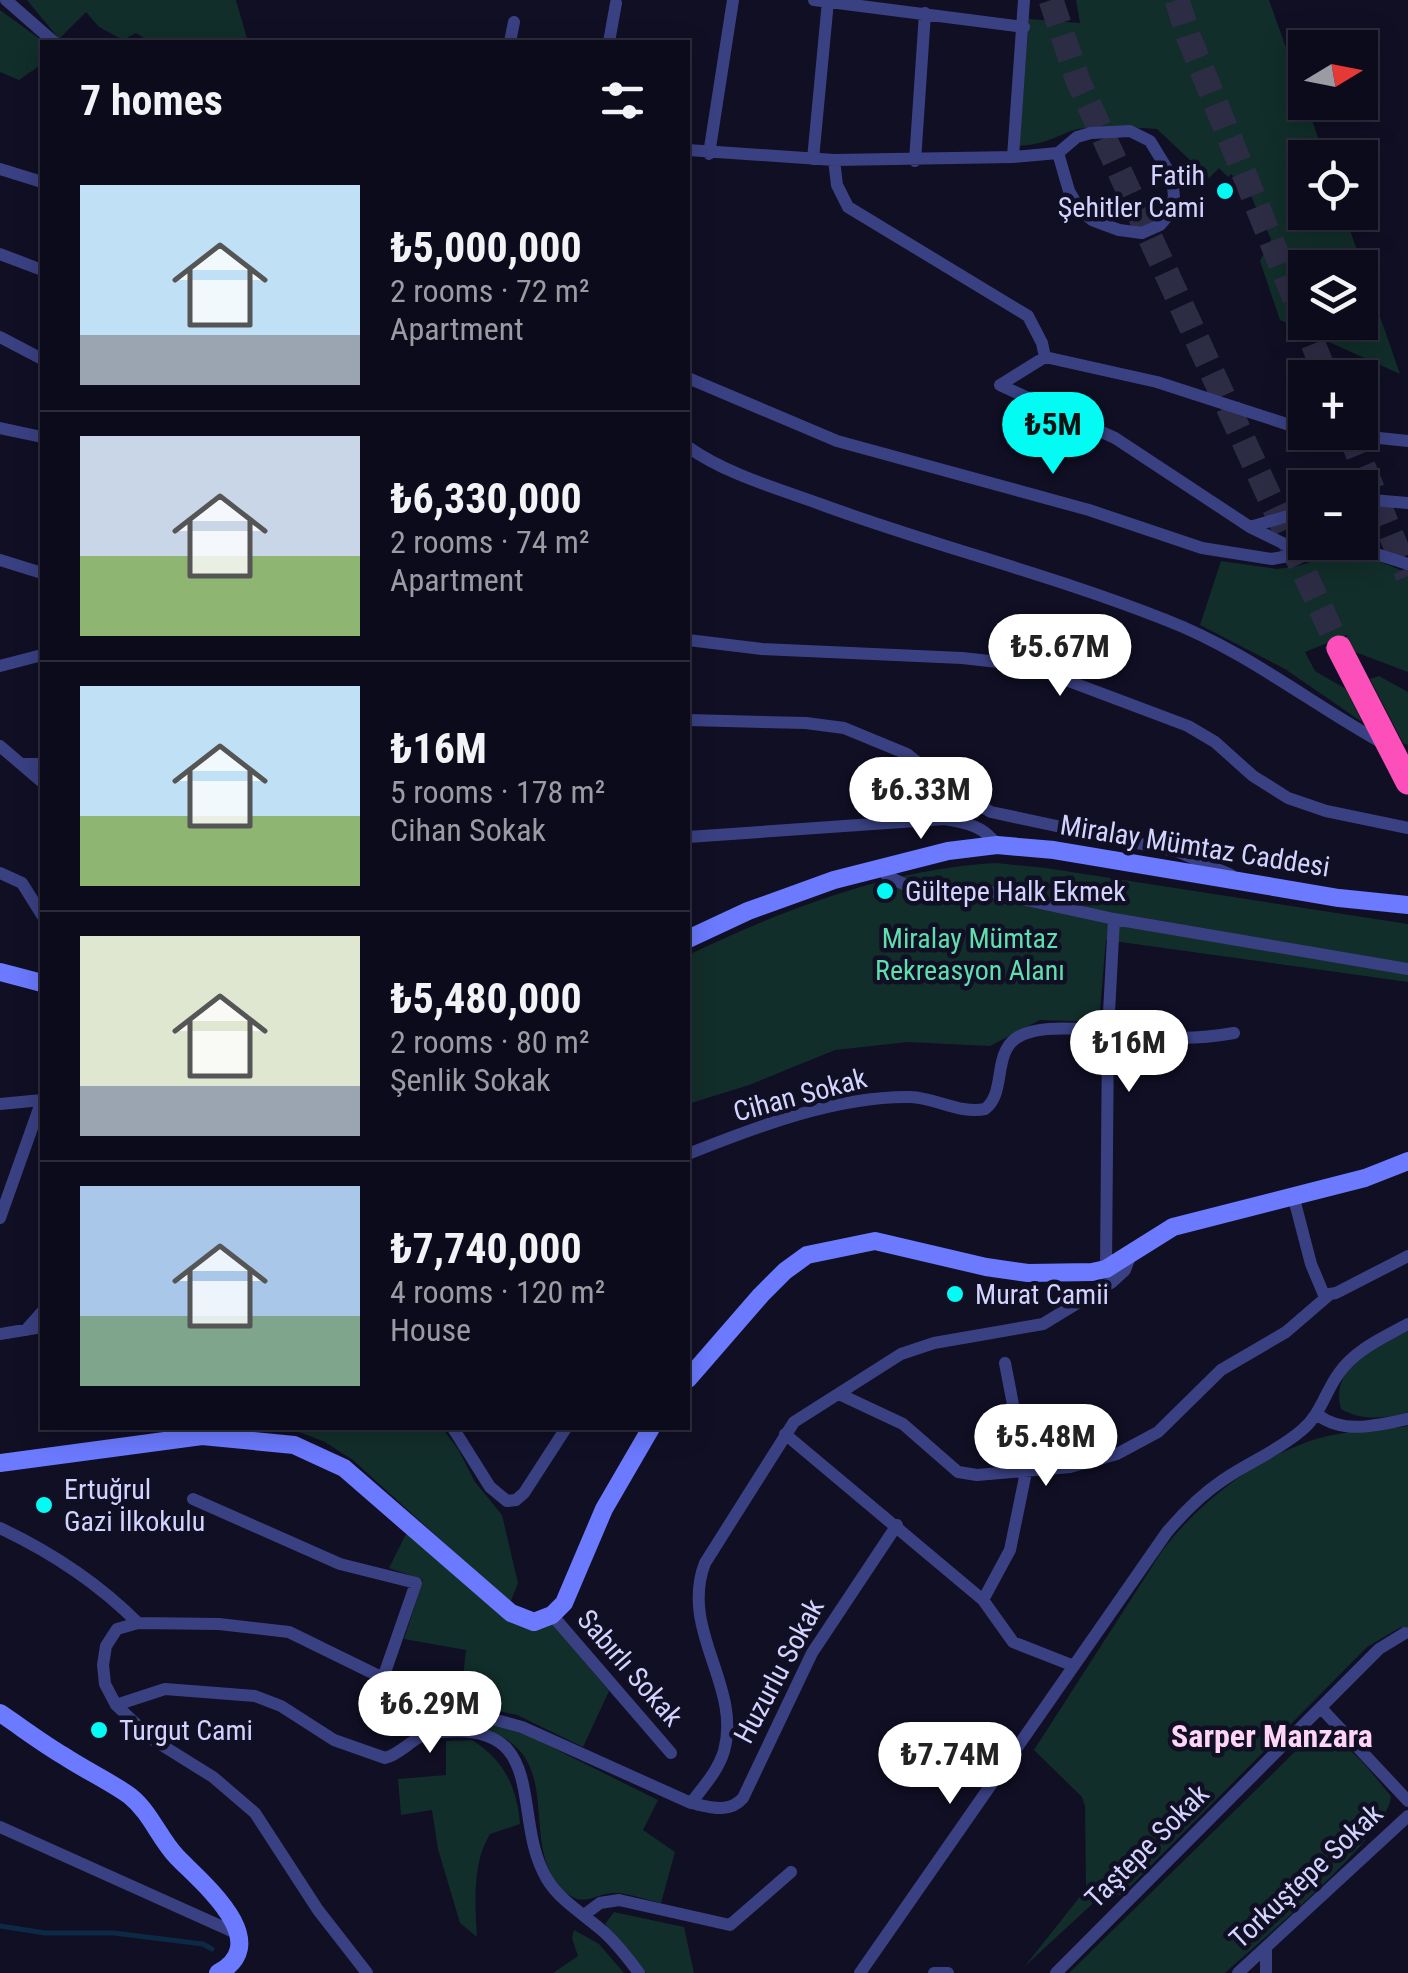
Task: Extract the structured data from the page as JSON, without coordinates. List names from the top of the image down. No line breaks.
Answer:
{"streets":{"main road":["Miralay Mümtaz Caddesi"],"street":["Cihan Sokak","Sabırlı Sokak","Huzurlu Sokak","Taştepe Sokak","Torkuştepe Sokak"]},"districts":["Sarper Manzara"],"parks":["Miralay Mümtaz Rekreasyon Alanı"],"places":["Fatih Şehitler Cami","Gültepe Halk Ekmek","Murat Camii","Ertuğrul Gazi İlkokulu","Turgut Cami"],"north":"right","page":{"map_buttons":["+","−"],"heading":"7 homes","list":[{"name":"₺5,000,000","note":"2 rooms · 72 m² · Apartment"},{"name":"₺6,330,000","note":"2 rooms · 74 m² · Apartment"},{"name":"₺16M","note":"5 rooms · 178 m² · Cihan Sokak"},{"name":"₺5,480,000","note":"2 rooms · 80 m² · Şenlik Sokak"},{"name":"₺7,740,000","note":"4 rooms · 120 m² · House"}],"price":["₺5M","₺5.67M","₺6.33M","₺16M","₺5.48M","₺6.29M","₺7.74M"]}}
